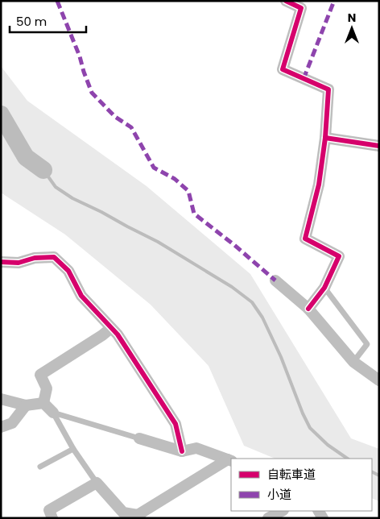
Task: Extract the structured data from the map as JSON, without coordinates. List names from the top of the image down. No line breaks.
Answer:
{"legend":["自転車道","小道"],"scale_bar":"50 m","north":"top"}
